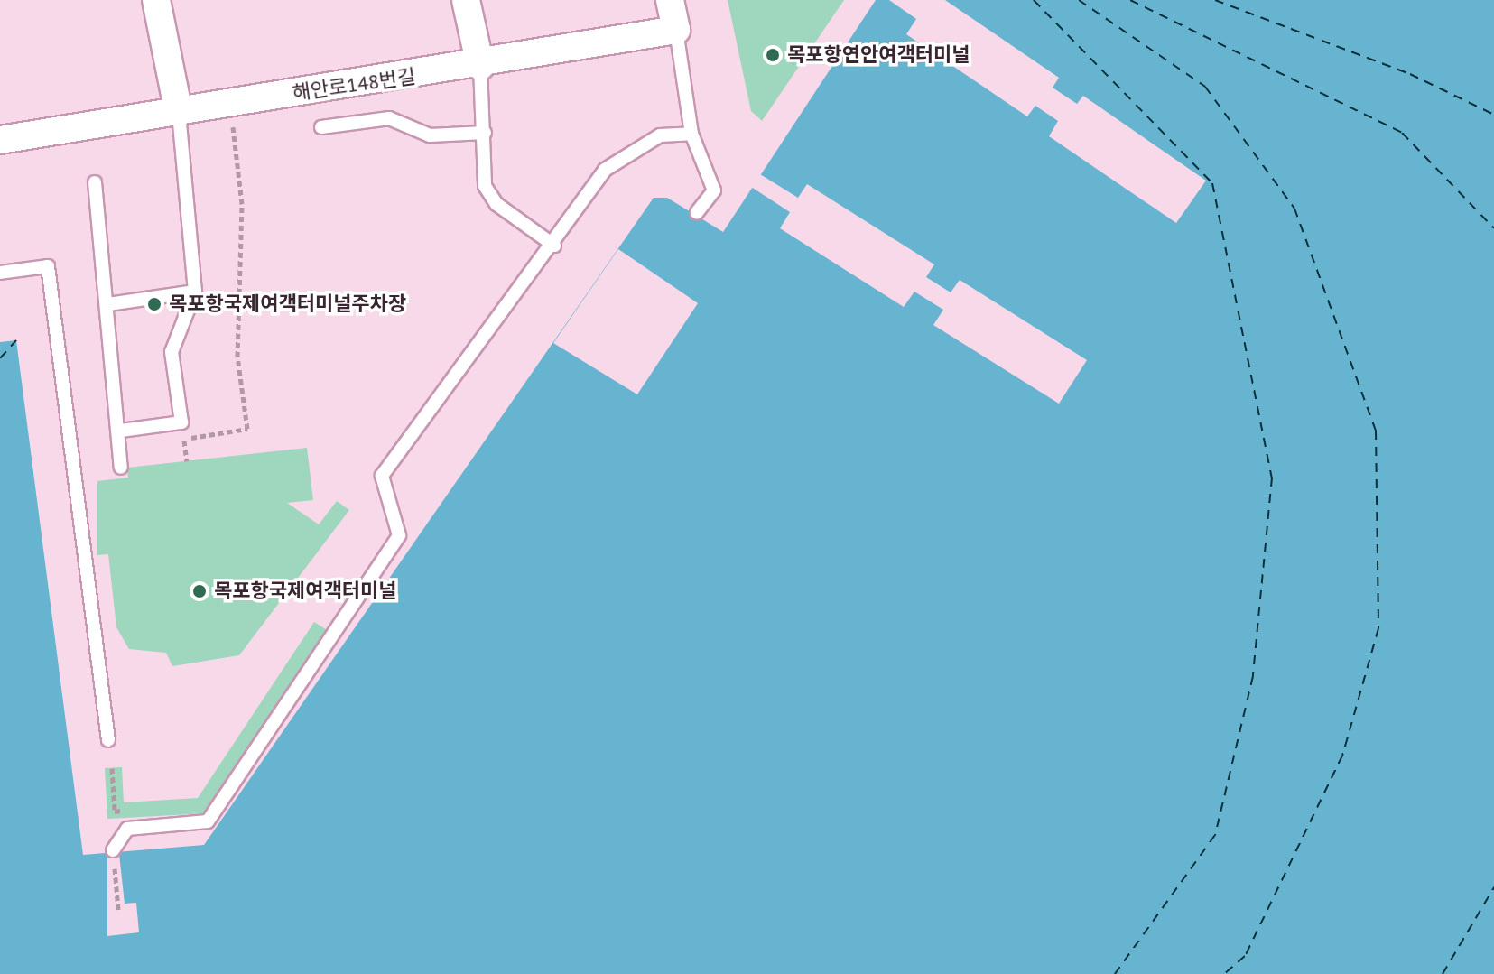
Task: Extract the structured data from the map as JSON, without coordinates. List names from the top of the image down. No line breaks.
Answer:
{"streets":{"street":["해안로148번길"]},"places":["목포항연안여객터미널","목포항국제여객터미널주차장","목포항국제여객터미널"]}
